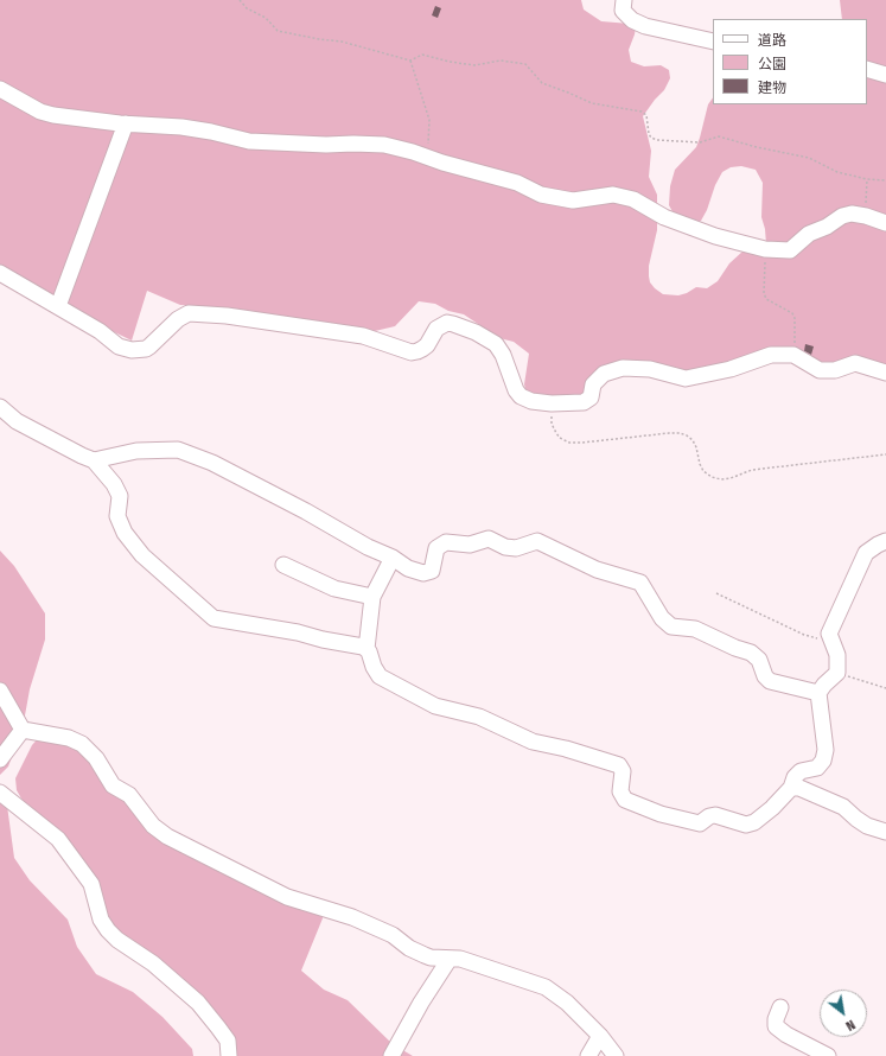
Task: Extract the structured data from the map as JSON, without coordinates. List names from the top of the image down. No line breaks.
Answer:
{"legend":["道路","公園","建物"],"north":"bottom right"}
